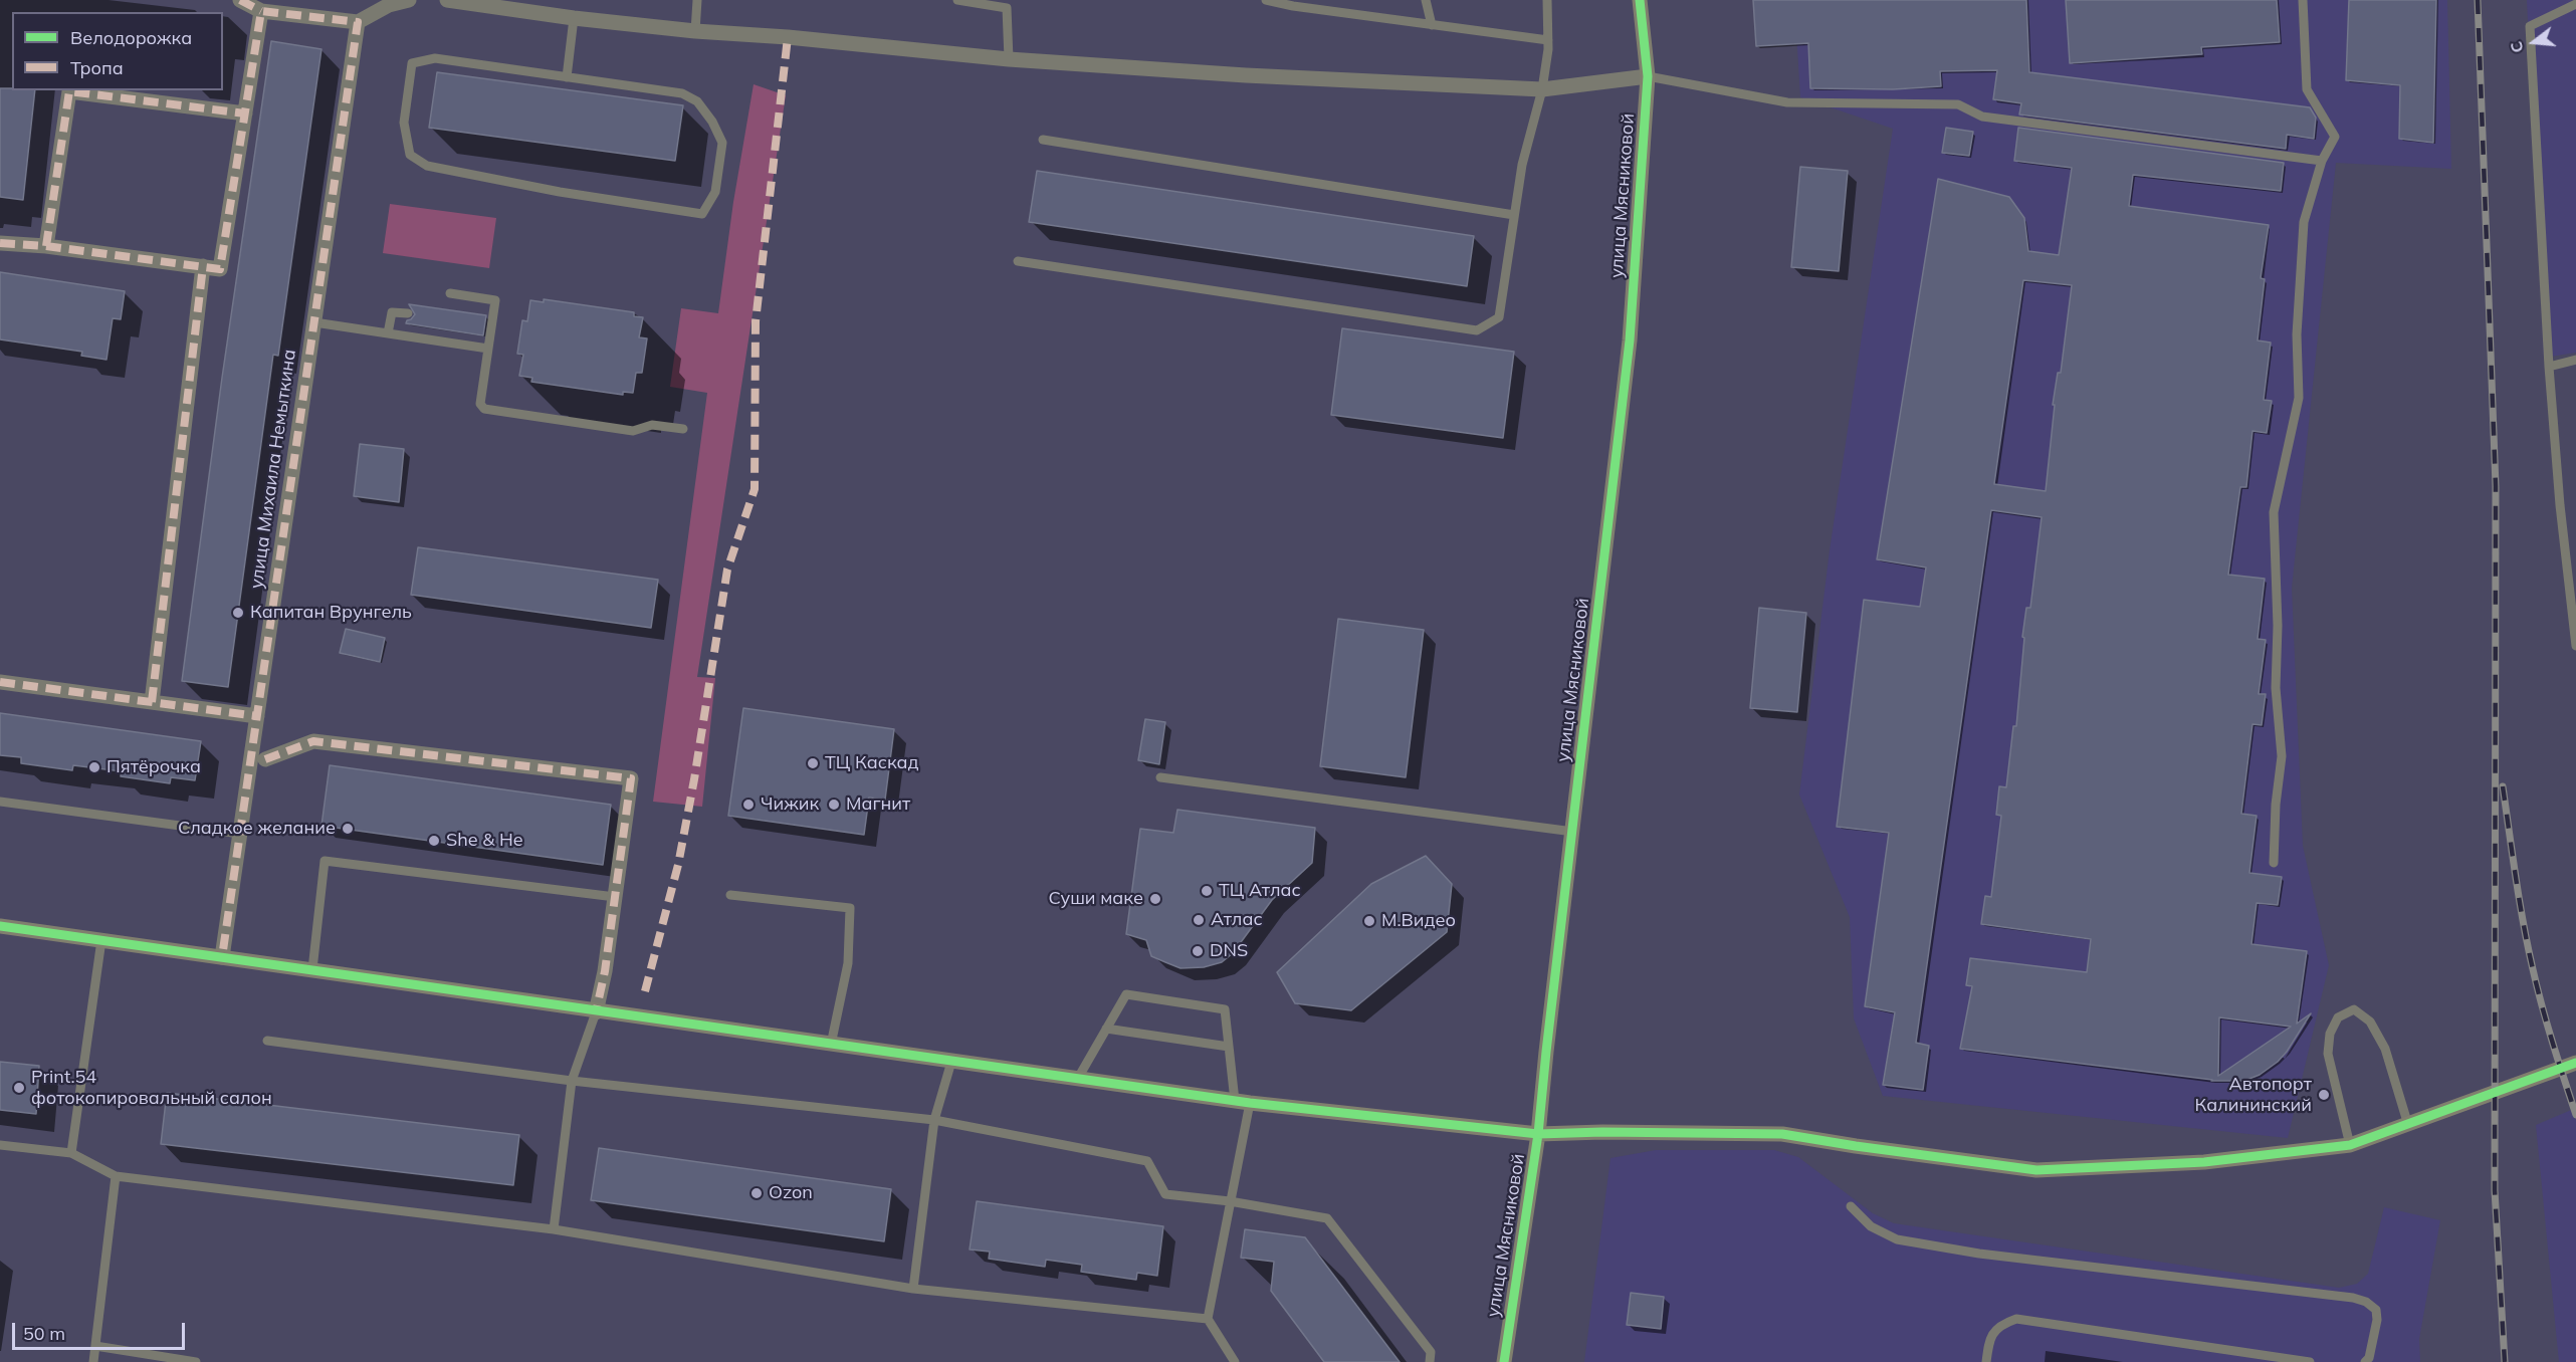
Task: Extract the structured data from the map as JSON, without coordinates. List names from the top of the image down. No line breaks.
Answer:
{"streets":{"street":["улица Мясниковой","улица Михаила Немыткина"]},"places":["Капитан Врунгель","ТЦ Каскад","Пятёрочка","Чижик","Магнит","Сладкое желание","She & He","ТЦ Атлас","Суши маке","Атлас","М.Видео","DNS","Print.54 фотокопировальный салон","Автопорт Калининский","Ozon"],"legend":["Велодорожка","Тропа"],"scale_bar":"50 m","north":"left"}
